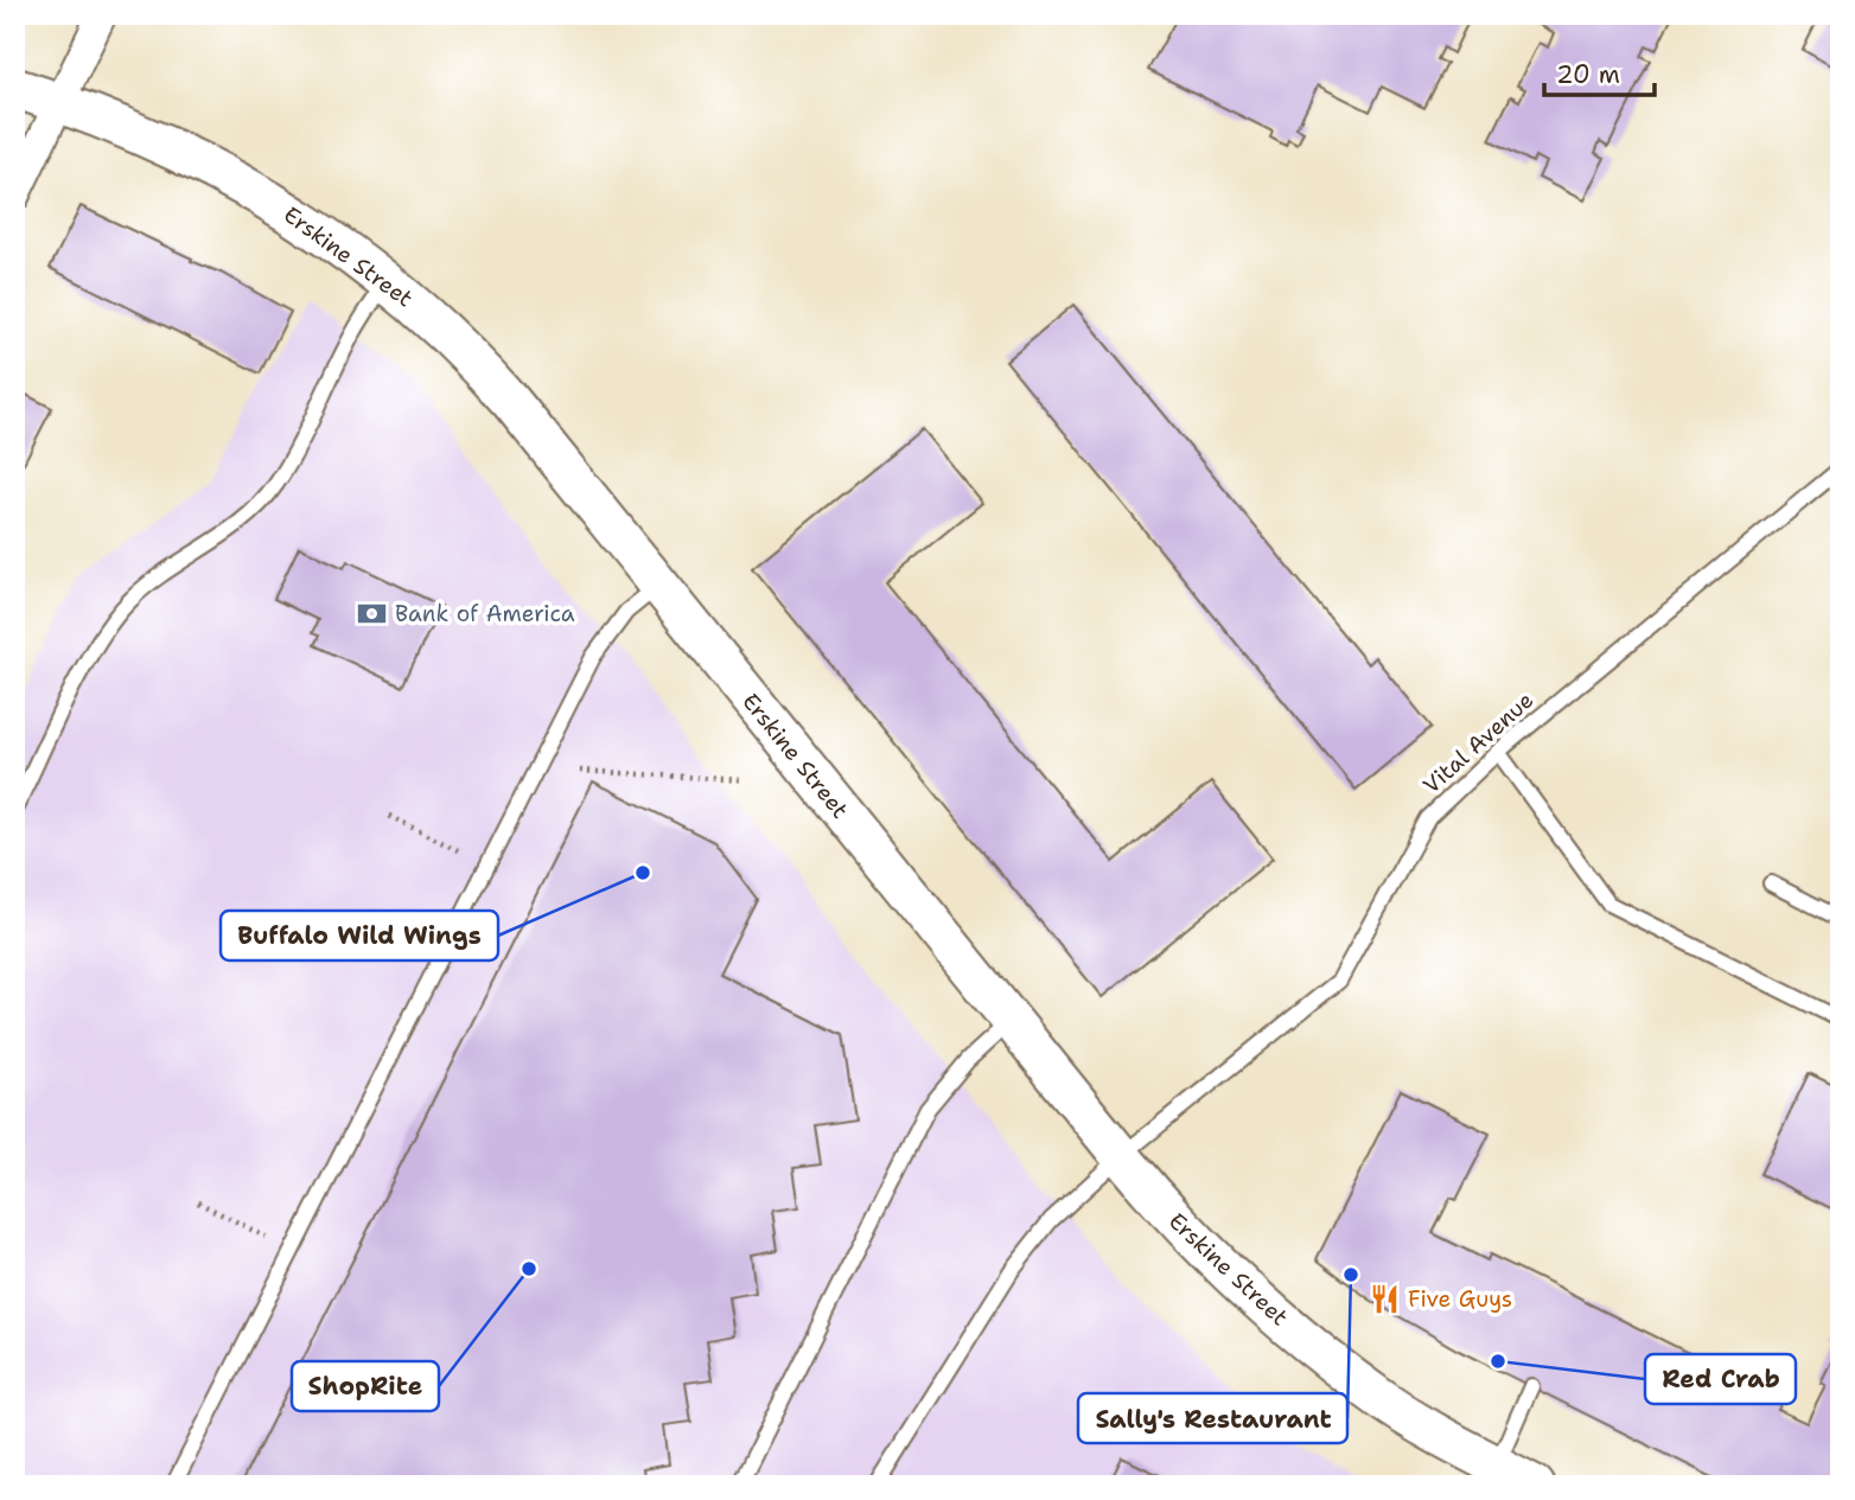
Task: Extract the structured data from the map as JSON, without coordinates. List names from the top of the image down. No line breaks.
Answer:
{"streets":{"street":["Erskine Street"],"lane":["Vital Avenue"]},"crossings":[["Erskine Street","Vital Avenue"]],"places":{"bank":["Bank of America"],"other":["Buffalo Wild Wings","ShopRite","Sally's Restaurant","Red Crab"],"restaurant":["Five Guys"]},"scale_bar":"20 m"}
